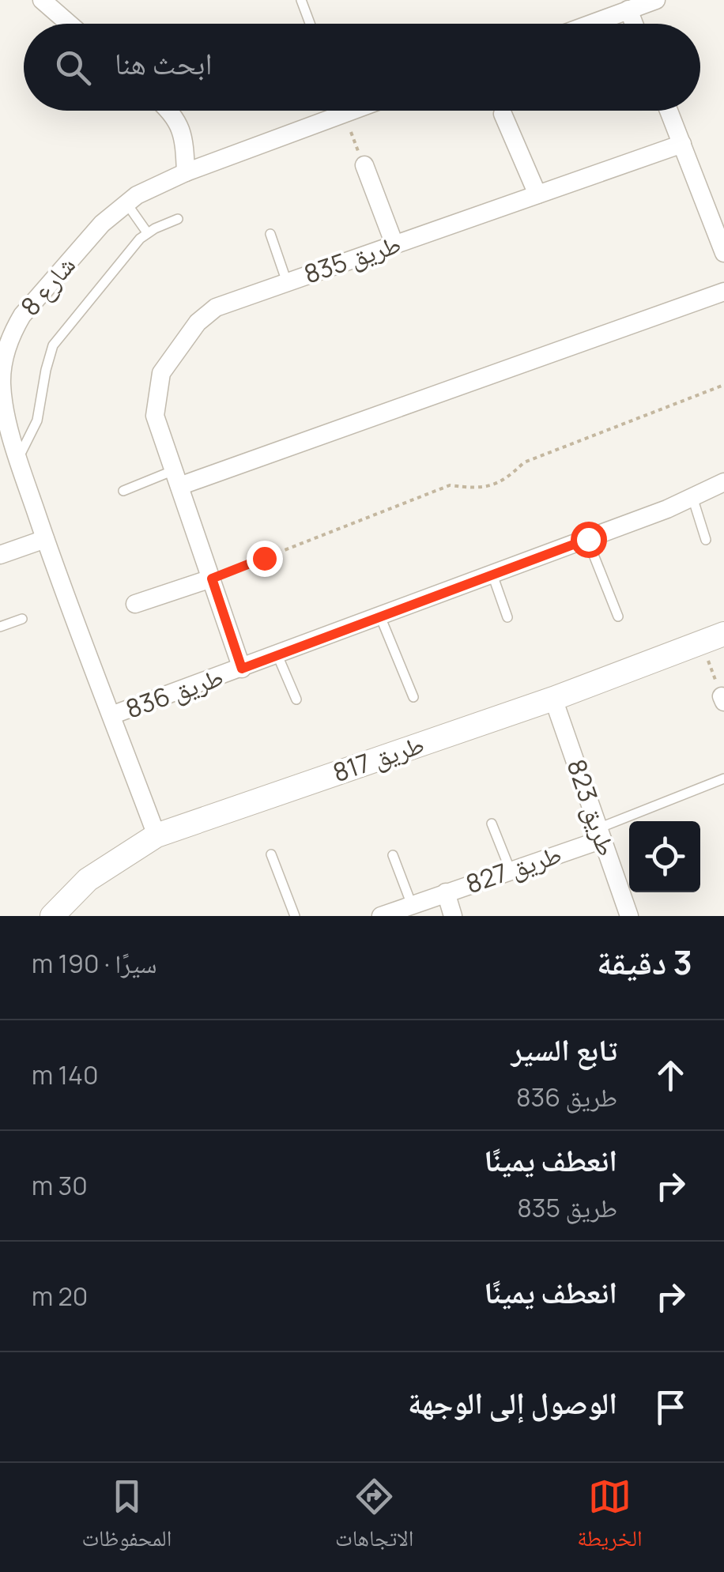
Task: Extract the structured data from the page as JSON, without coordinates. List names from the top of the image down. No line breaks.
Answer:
{"streets":{"street":["طريق 835","شارع 8","طريق 836","طريق 817","طريق 823","طريق 827"]},"crossings":[["طريق 835","طريق 836"],["شارع 8","طريق 836"],["شارع 8","طريق 817"],["طريق 817","طريق 823"],["طريق 823","طريق 827"]],"page":{"search":"ابحث هنا","heading":["3 دقيقة","سيرًا · 190 m"],"list":[["تابع السير","طريق 836","140 m"],["انعطف يمينًا","طريق 835","30 m"],["انعطف يمينًا","20 m"],"الوصول إلى الوجهة"],"nav":["الخريطة","الاتجاهات","المحفوظات"]}}
